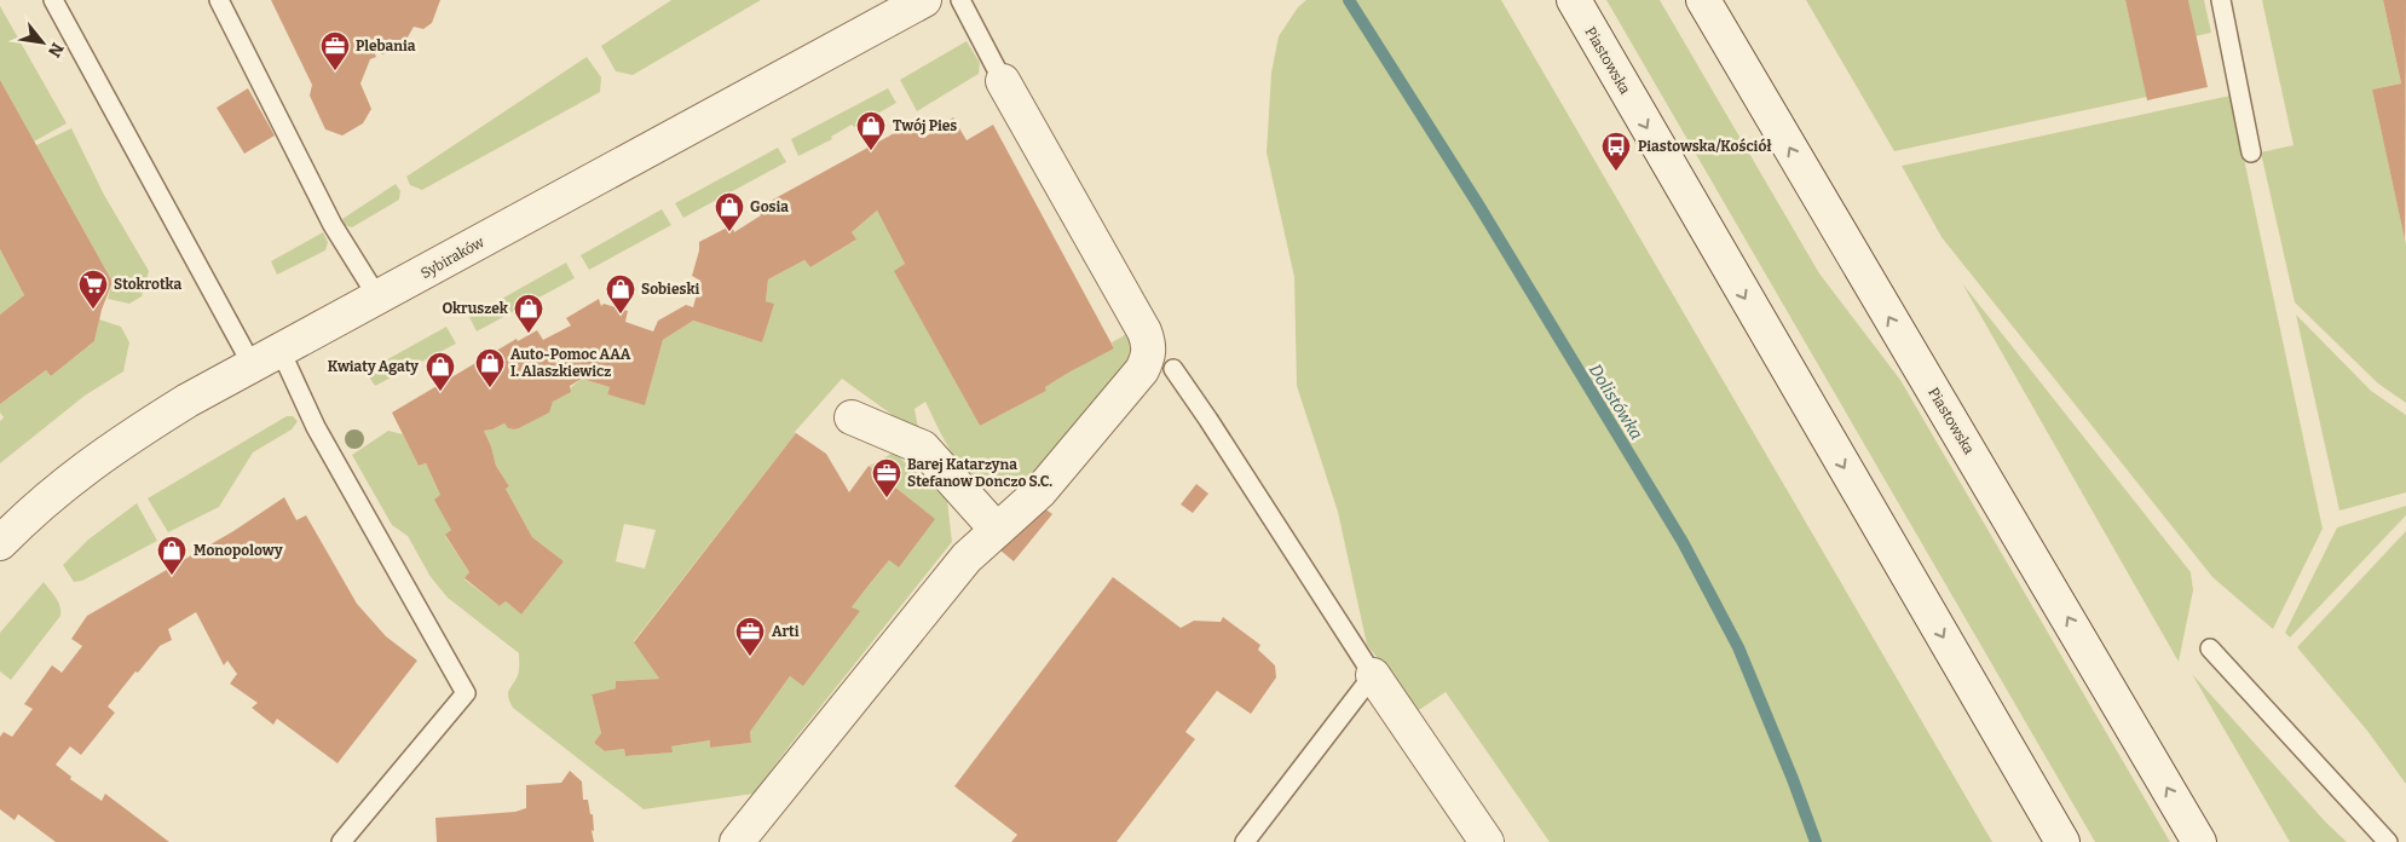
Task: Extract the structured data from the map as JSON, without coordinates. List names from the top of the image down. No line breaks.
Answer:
{"streets":{"street":["Piastowska","Sybiraków"]},"water":["Dolistówka"],"places":{"office":["Plebania","Barej Katarzyna Stefanow Donczo S.C.","Arti"],"shop":["Twój Pies","Gosia","Sobieski","Okruszek","Auto-Pomoc AAA I. Alaszkiewicz","Kwiaty Agaty","Monopolowy"],"bus stop":["Piastowska/Kościół"],"supermarket":["Stokrotka"]},"north":"bottom right"}
